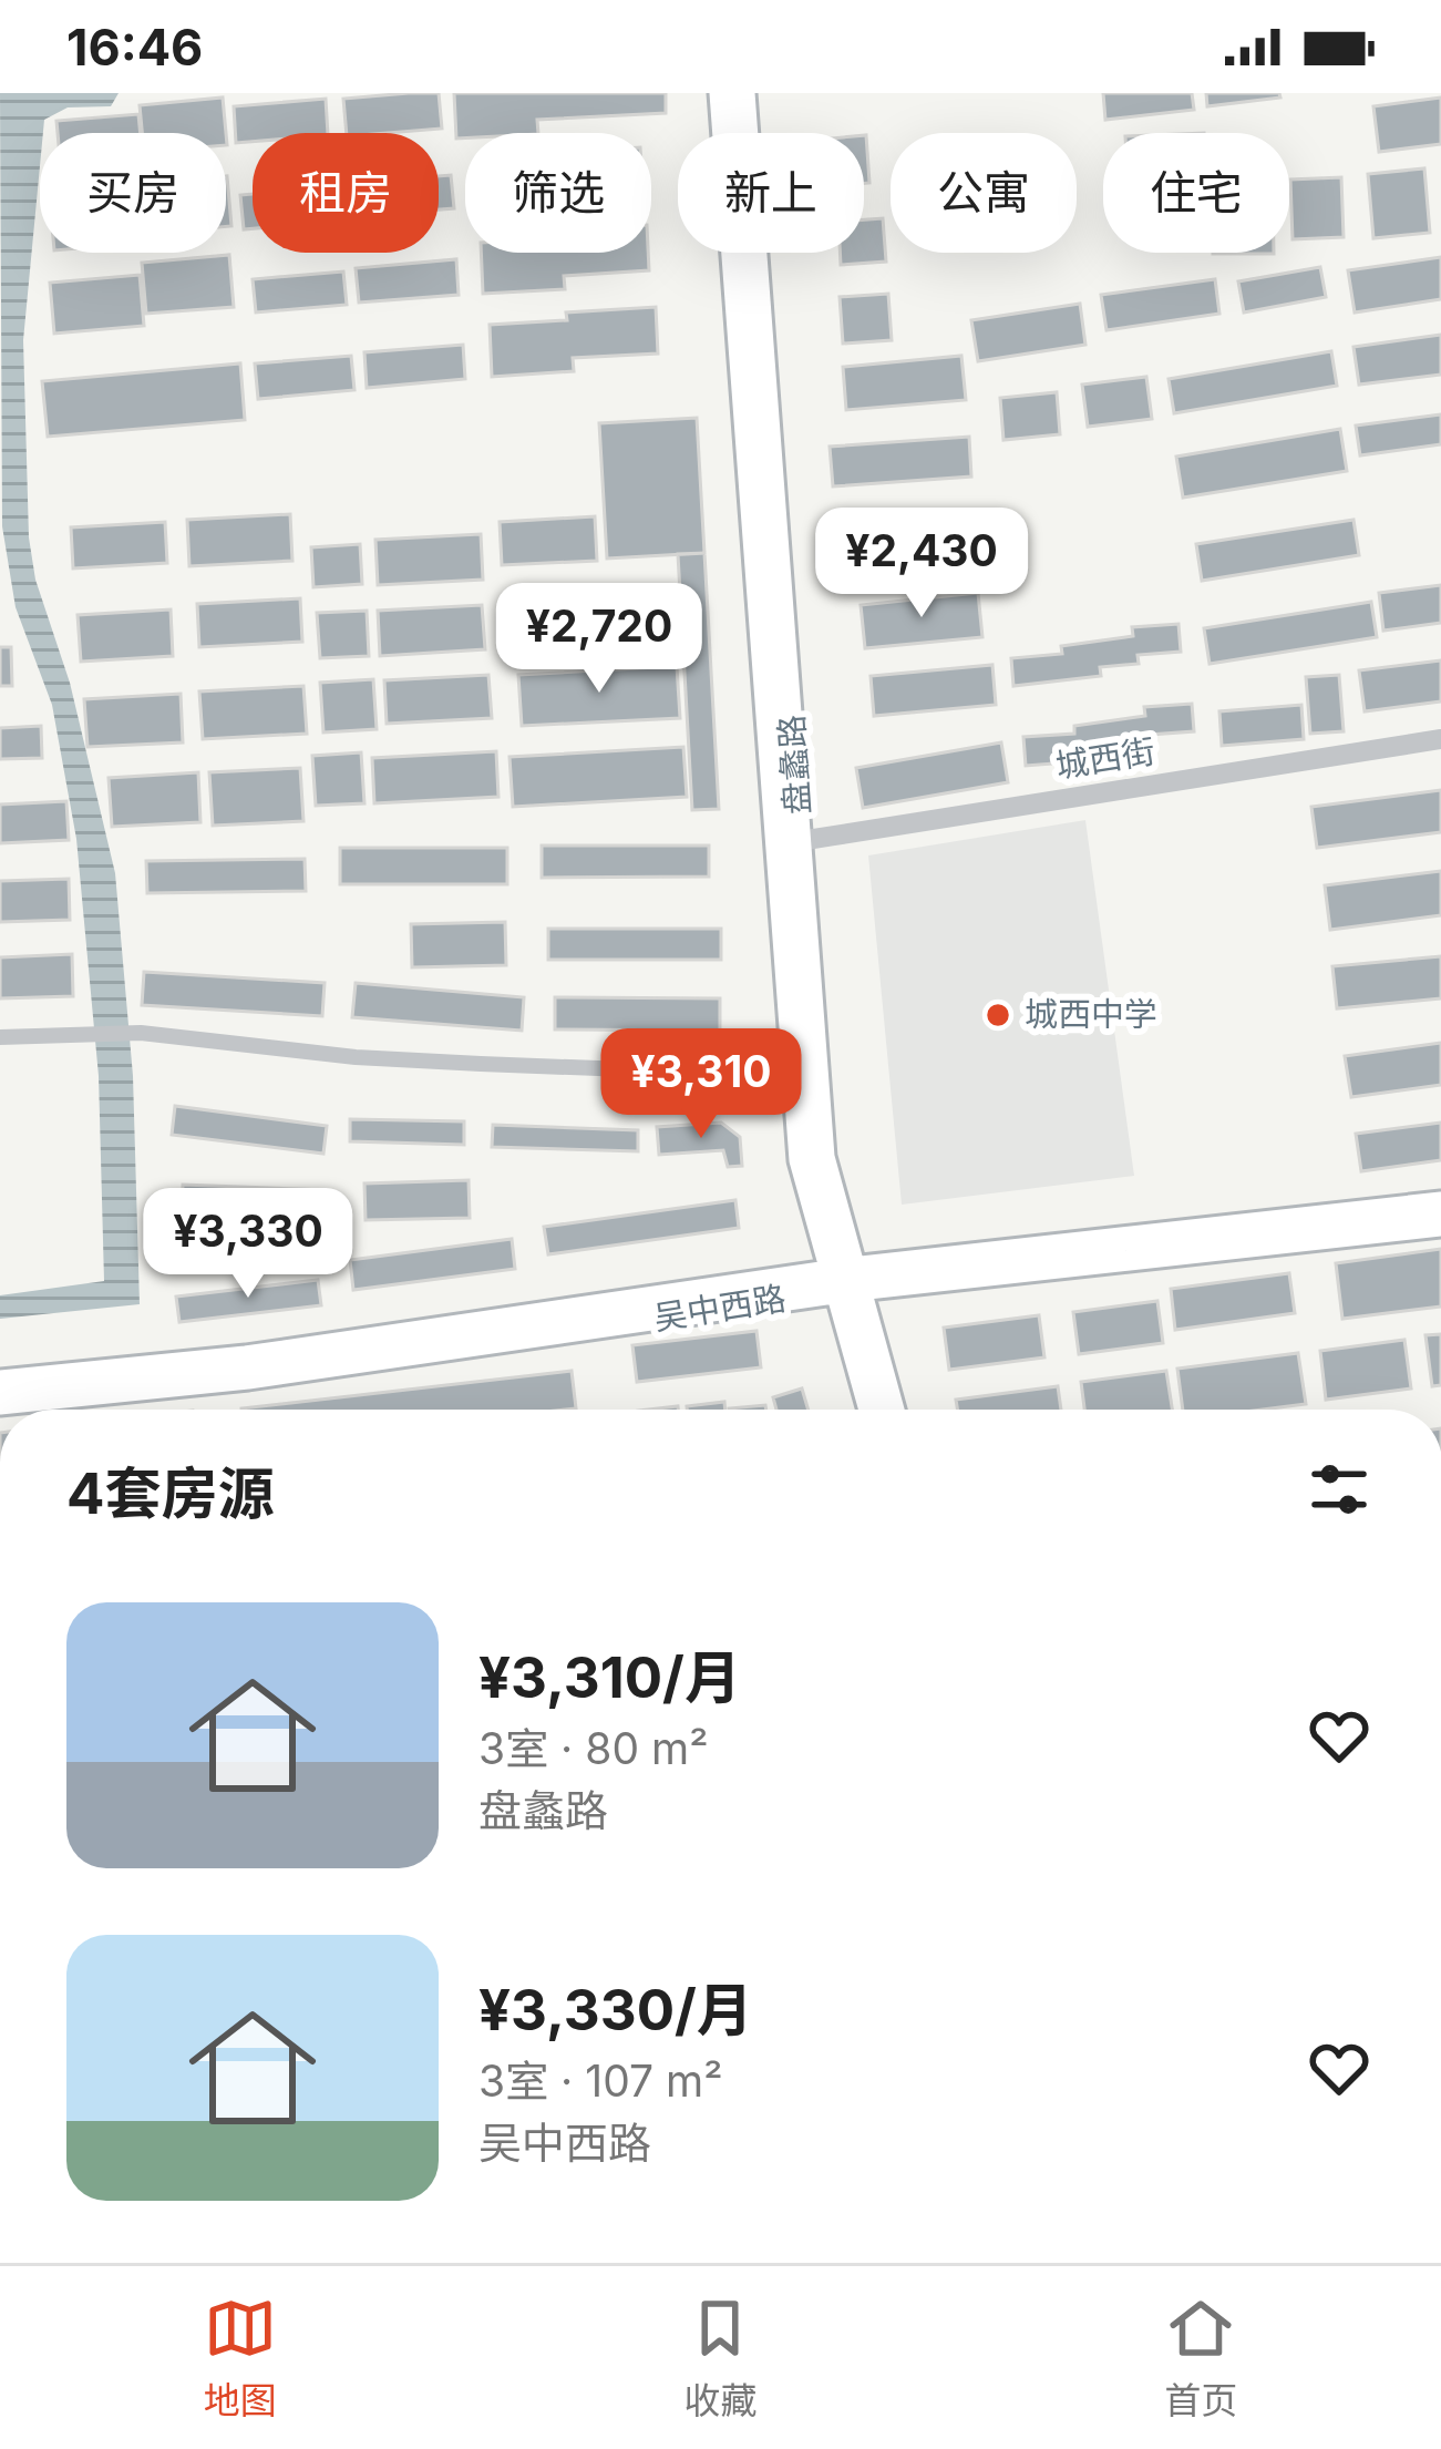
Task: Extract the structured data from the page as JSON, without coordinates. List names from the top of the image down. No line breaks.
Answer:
{"streets":{"main road":["盘蠡路","吴中西路"],"street":["城西街"]},"crossings":[["城西街","盘蠡路"],["盘蠡路","吴中西路"]],"places":["城西中学"],"page":{"status":"16:46","chip":["买房","租房","筛选","新上","公寓","住宅"],"price":["¥2,430","¥2,720","¥3,310","¥3,330"],"heading":"4套房源","list":[{"name":"¥3,310/月","note":"3室 · 80 m² · 盘蠡路"},{"name":"¥3,330/月","note":"3室 · 107 m² · 吴中西路"}],"tabs":["地图","收藏","首页"]}}
